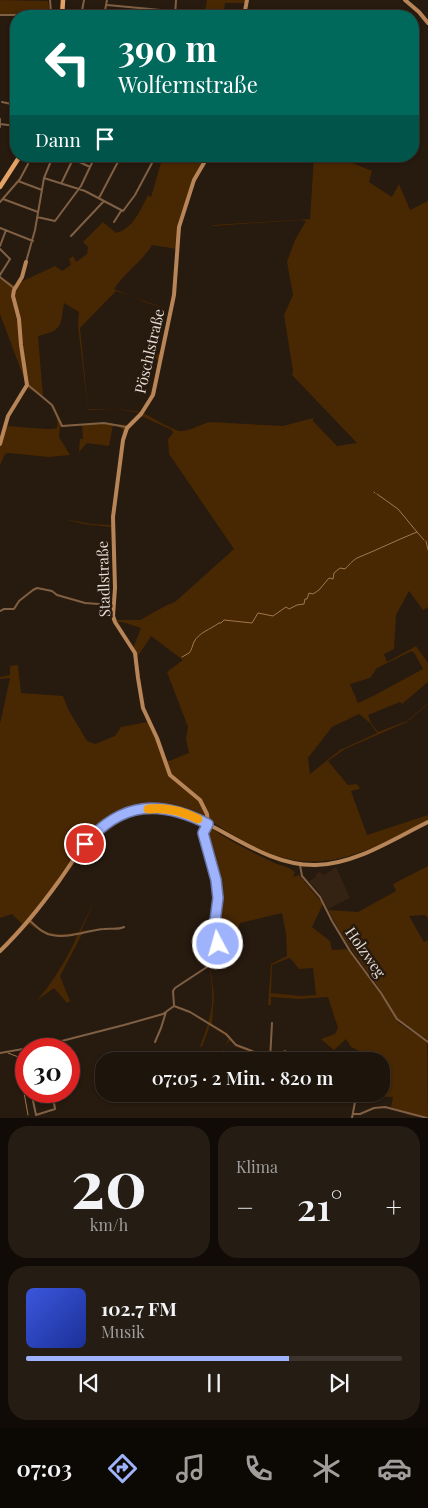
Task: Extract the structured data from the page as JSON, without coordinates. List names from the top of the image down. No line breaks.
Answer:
{"streets":{"street":["Pöschlstraße","Stadlstraße","Holzweg"]},"crossings":[["Pöschlstraße","Stadlstraße"]],"page":{"turn":["390 m","Wolfernstraße"],"then":"Dann","limit":"30","trip":"07:05 · 2 Min. · 820 m","tile":[["20","km/h"],"Klima"],"heat":["−","21°","+"],"song":["102.7 FM","Musik"],"tabs":"07:03"}}
